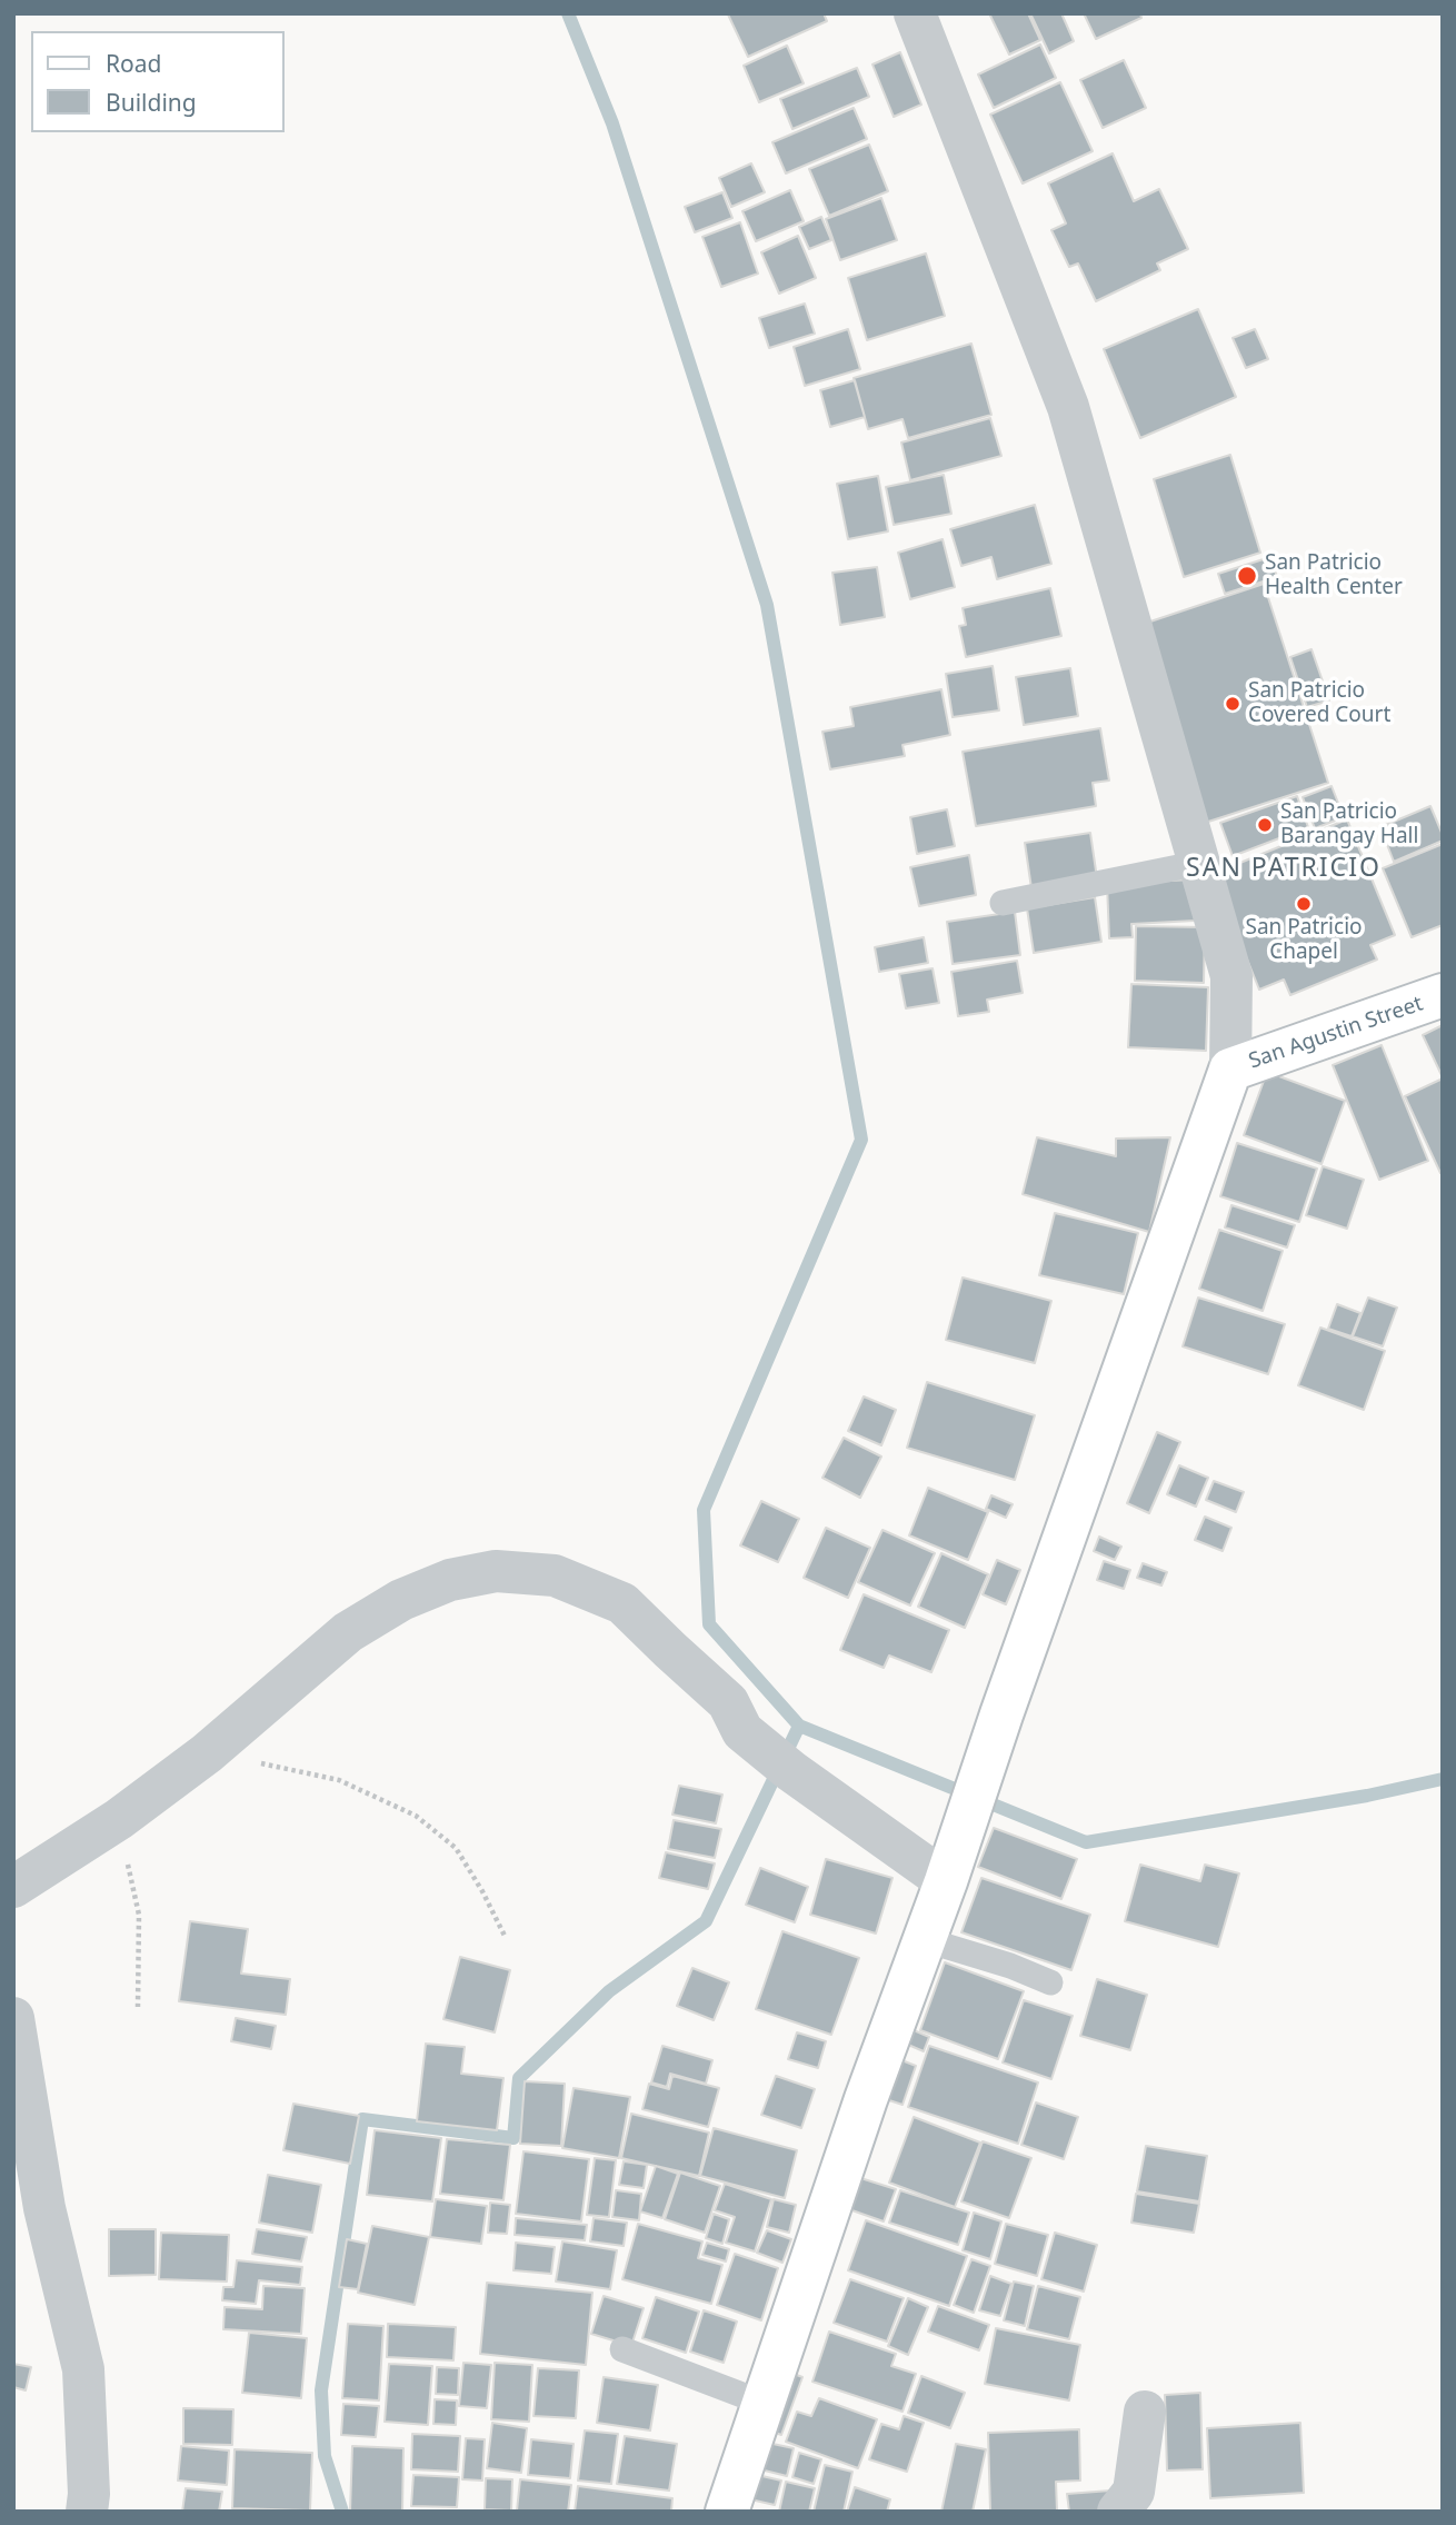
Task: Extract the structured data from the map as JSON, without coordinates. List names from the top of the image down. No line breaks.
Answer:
{"streets":{"street":["San Agustin Street"]},"districts":["SAN PATRICIO"],"places":["San Patricio Health Center","San Patricio Covered Court","San Patricio Barangay Hall","San Patricio Chapel"],"legend":["Road","Building"]}
